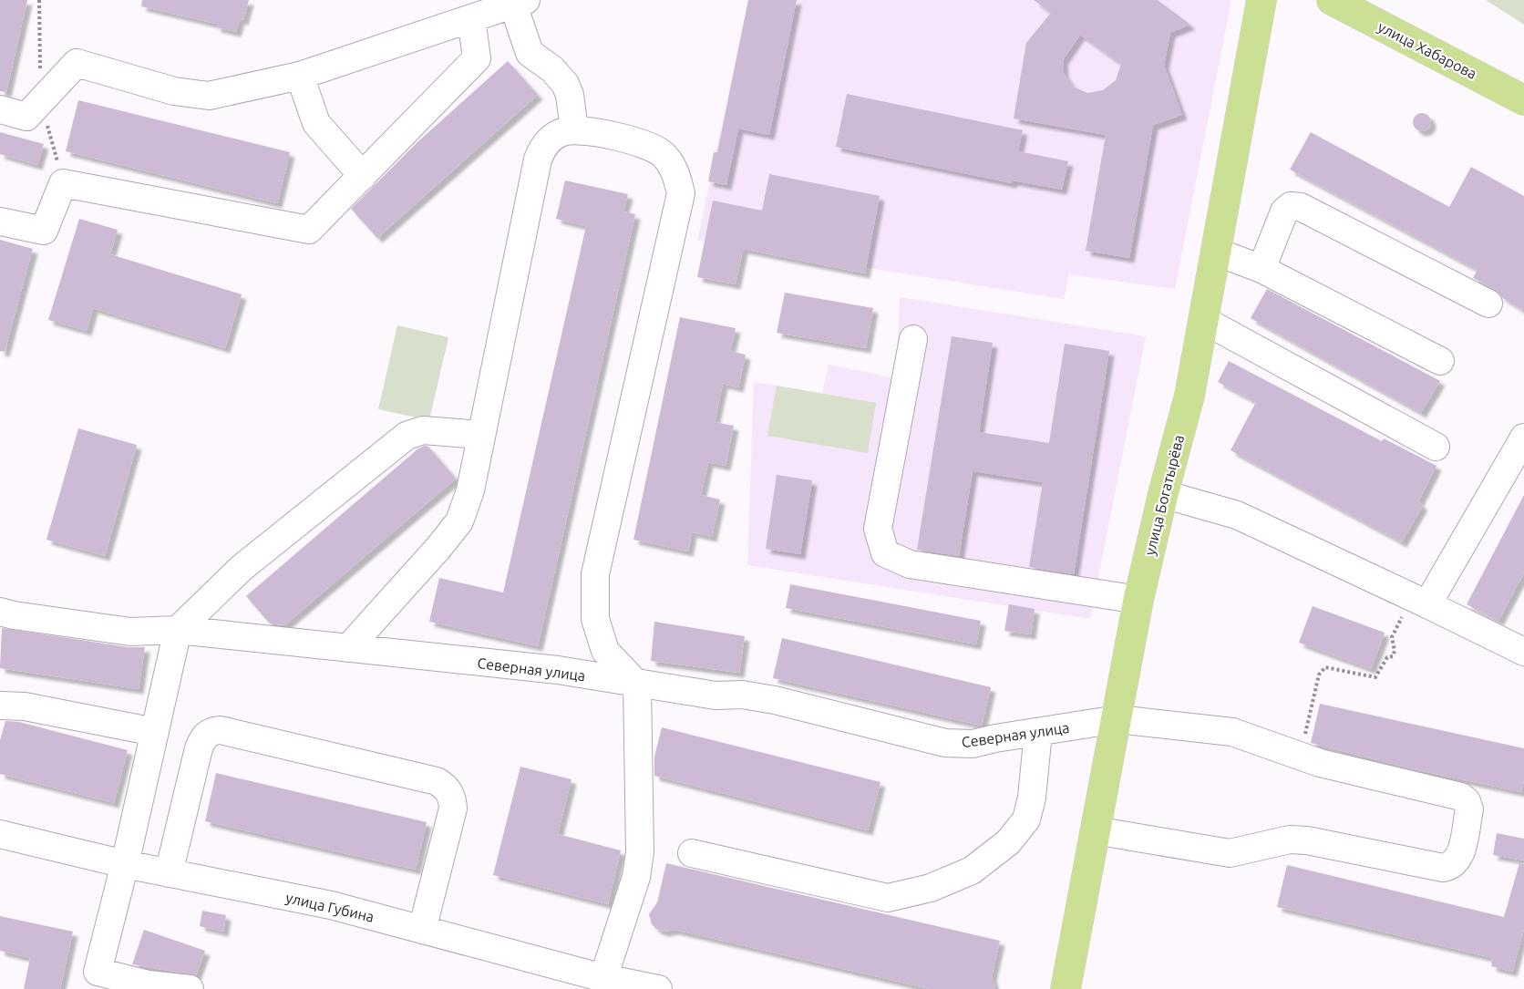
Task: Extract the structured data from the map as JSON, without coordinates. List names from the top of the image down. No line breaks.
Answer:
{"streets":{"main road":["улица Хабарова","улица Богатырёва"],"street":["Северная улица","улица Губина"]},"crossings":[["улица Богатырёва","Северная улица"]]}
